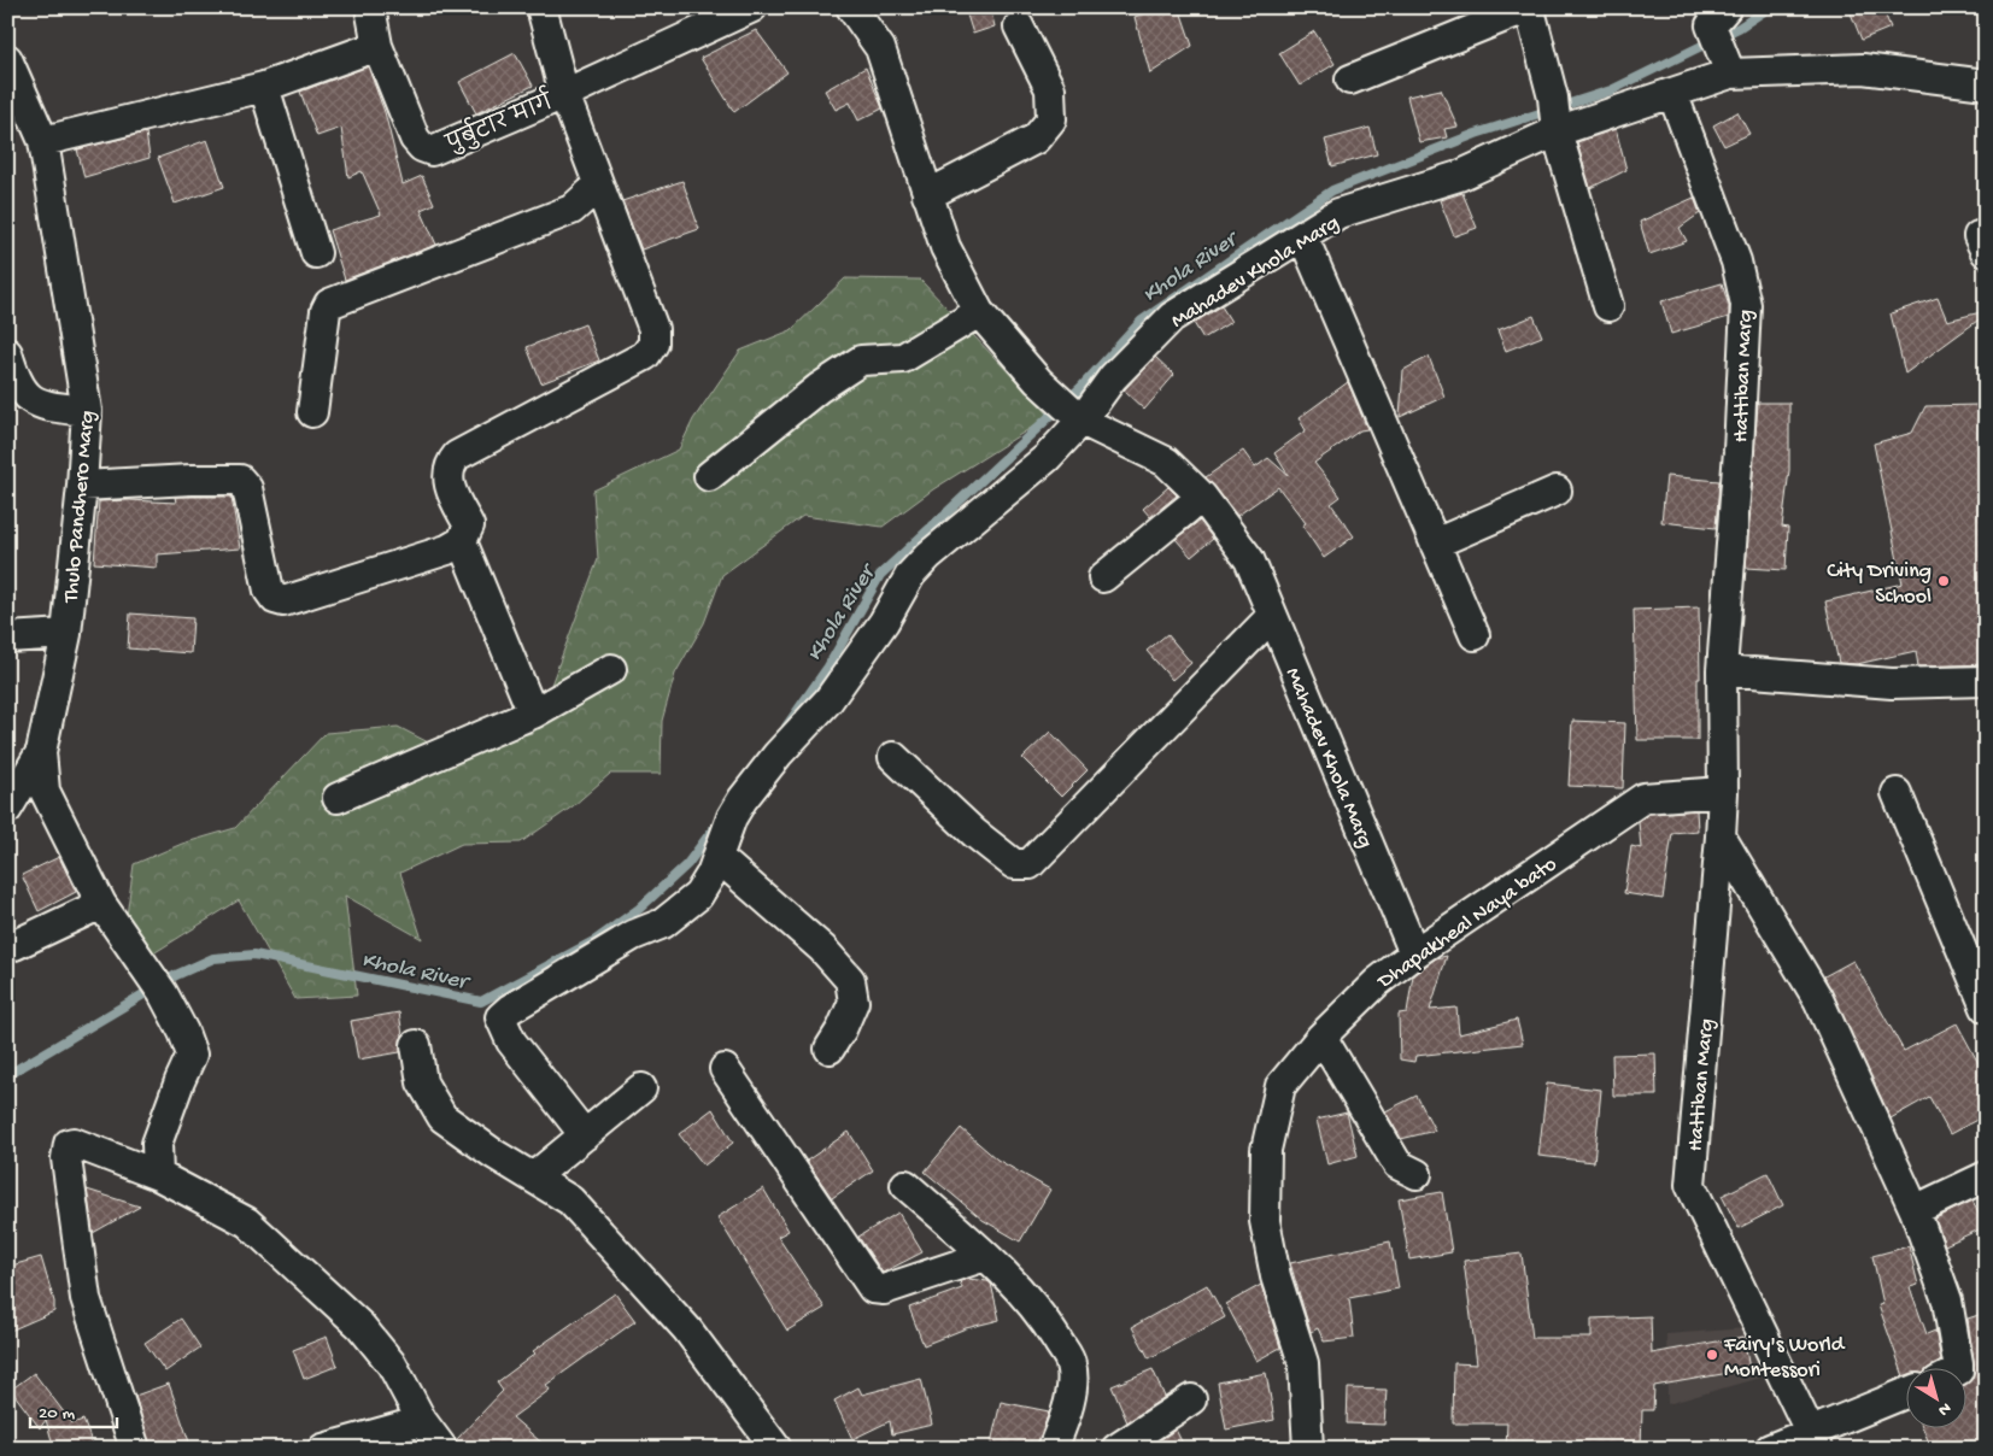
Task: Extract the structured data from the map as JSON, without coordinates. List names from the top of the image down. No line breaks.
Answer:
{"streets":{"street":["पुर्बुटार मार्ग","Mahadev Khola Marg","Hattiban Marg","Thulo Pandhero Marg","Dhapakheal Naya bato"]},"crossings":[["Mahadev Khola Marg","Hattiban Marg"],["Mahadev Khola Marg","Dhapakheal Naya bato"],["Hattiban Marg","Dhapakheal Naya bato"]],"water":["Khola River"],"places":["City Driving School","Fairy's World Montessori"],"scale_bar":"20 m","north":"bottom right"}
